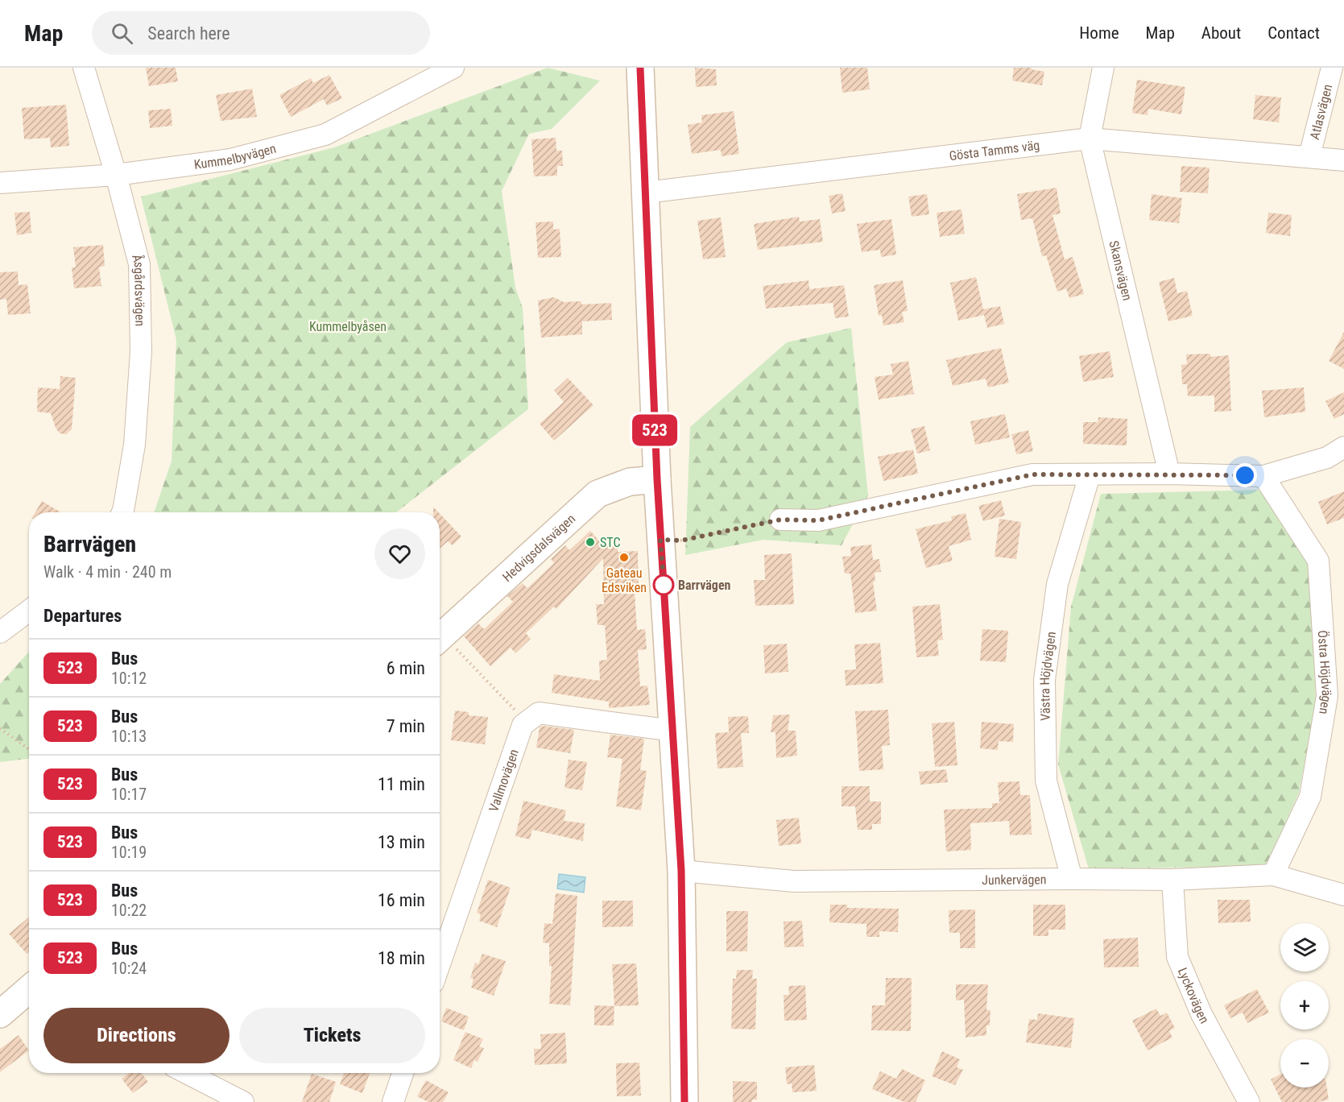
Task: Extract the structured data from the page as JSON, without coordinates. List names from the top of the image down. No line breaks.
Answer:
{"streets":{"street":["Atlasvägen","Gösta Tamms väg","Kummelbyvägen","Skansvägen","Åsgårdsvägen","Hedvigsdalsvägen","Östra Höjdvägen","Västra Höjdvägen","Vallmovägen","Junkervägen","Lyckovägen"]},"crossings":[["Atlasvägen","Gösta Tamms väg"],["Gösta Tamms väg","Skansvägen"],["Kummelbyvägen","Åsgårdsvägen"],["Östra Höjdvägen","Junkervägen"],["Västra Höjdvägen","Junkervägen"],["Junkervägen","Lyckovägen"]],"parks":["Kummelbyåsen"],"places":["STC","Gateau Edsviken","Barrvägen"],"lines":["bus line 523"],"page":{"header":"Map","search":"Search here","nav":["Home","Map","About","Contact"],"on_map":"523","heading":[["Barrvägen","Walk · 4 min · 240 m"],"Departures"],"list":[{"mark":"523","name":"Bus","note":"10:12","value":"6 min"},{"mark":"523","name":"Bus","note":"10:13","value":"7 min"},{"mark":"523","name":"Bus","note":"10:17","value":"11 min"},{"mark":"523","name":"Bus","note":"10:19","value":"13 min"},{"mark":"523","name":"Bus","note":"10:22","value":"16 min"},{"mark":"523","name":"Bus","note":"10:24","value":"18 min"}],"map_buttons":["+","−"],"buttons":["Directions","Tickets"]}}
